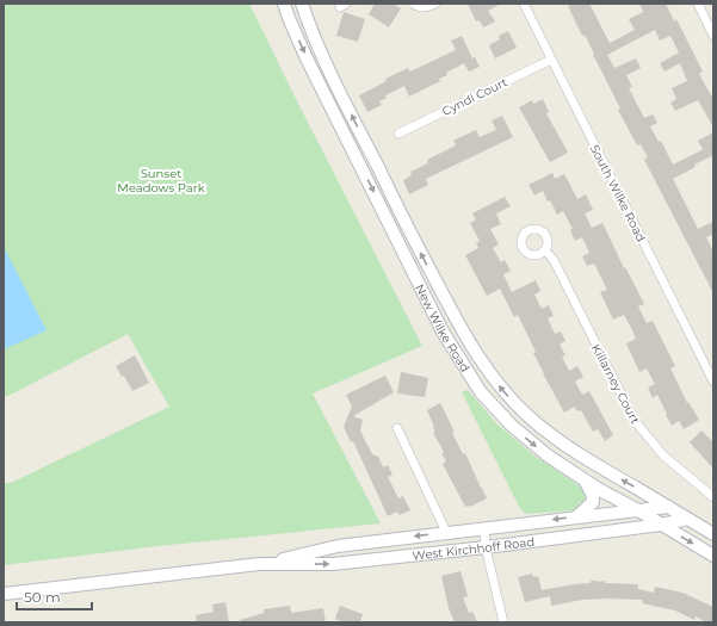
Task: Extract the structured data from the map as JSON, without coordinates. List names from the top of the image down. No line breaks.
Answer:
{"streets":{"main road":["New Wilke Road","West Kirchhoff Road"],"street":["Cyndi Court","South Wilke Road","Killarney Court"]},"crossings":[["Cyndi Court","South Wilke Road"],["New Wilke Road","West Kirchhoff Road"]],"parks":["Sunset Meadows Park"],"scale_bar":"50 m"}
